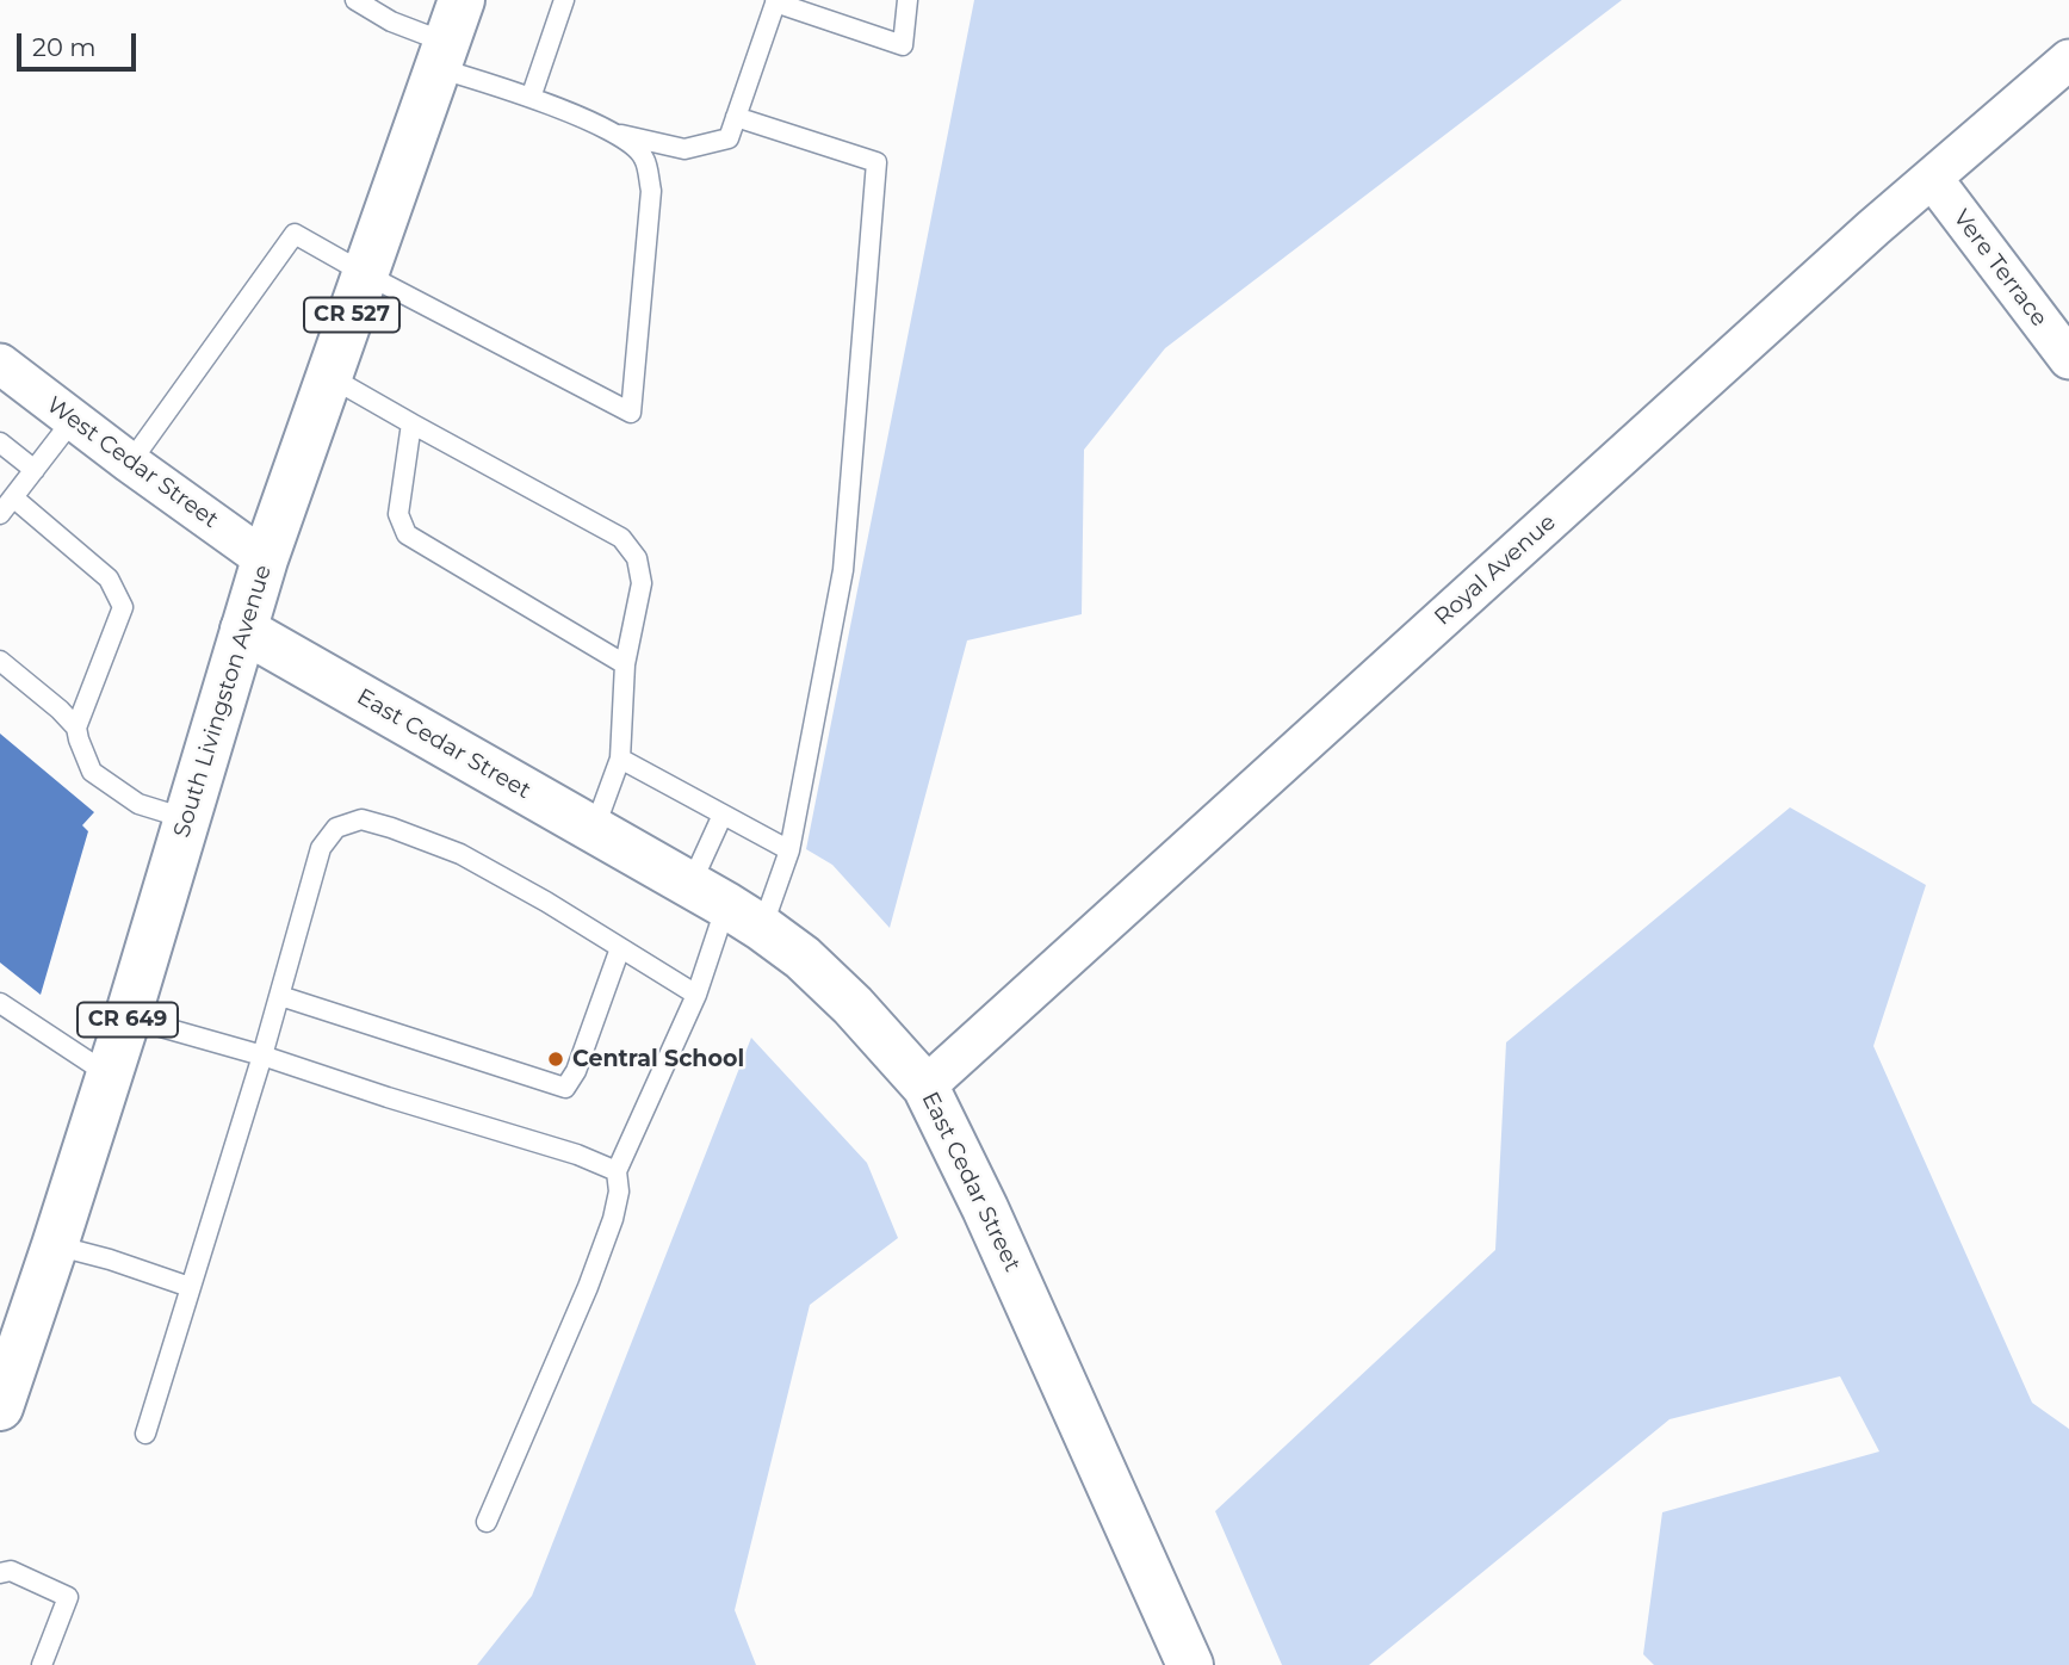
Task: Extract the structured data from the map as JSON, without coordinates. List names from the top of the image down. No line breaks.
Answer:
{"streets":{"main road":["CR 527","South Livingston Avenue","East Cedar Street","CR 649"],"street":["Vere Terrace","West Cedar Street","Royal Avenue"]},"crossings":[["Vere Terrace","Royal Avenue"],["West Cedar Street","South Livingston Avenue"],["Royal Avenue","East Cedar Street"],["South Livingston Avenue","East Cedar Street"]],"places":["Central School"],"scale_bar":"20 m"}
